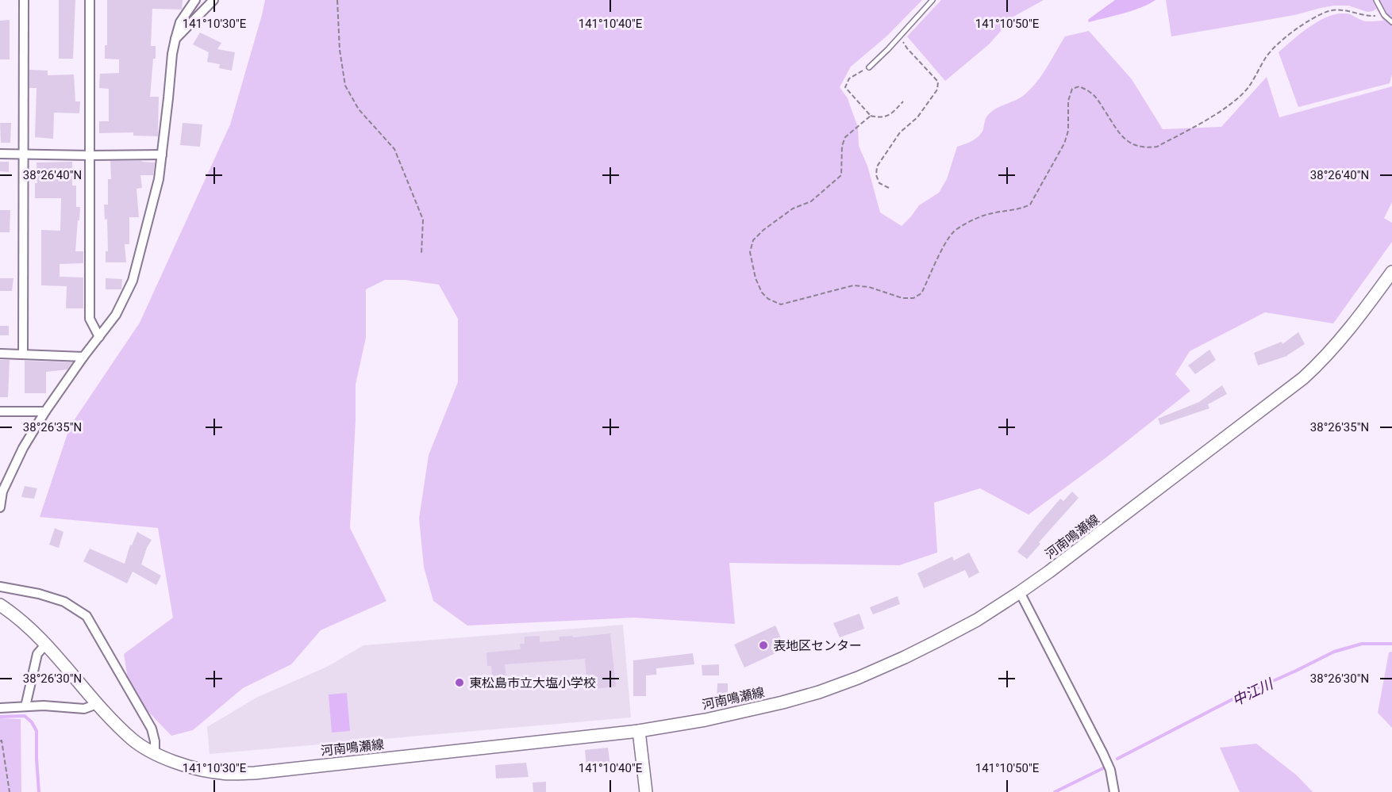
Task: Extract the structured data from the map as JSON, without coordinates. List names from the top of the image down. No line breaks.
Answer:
{"streets":{"main road":["河南鳴瀬線"]},"water":["中江川"],"places":["表地区センター","東松島市立大塩小学校"],"coordinates":["141°10'30\"E","141°10'40\"E","141°10'50\"E","38°26'40\"N","38°26'35\"N","38°26'30\"N"]}
